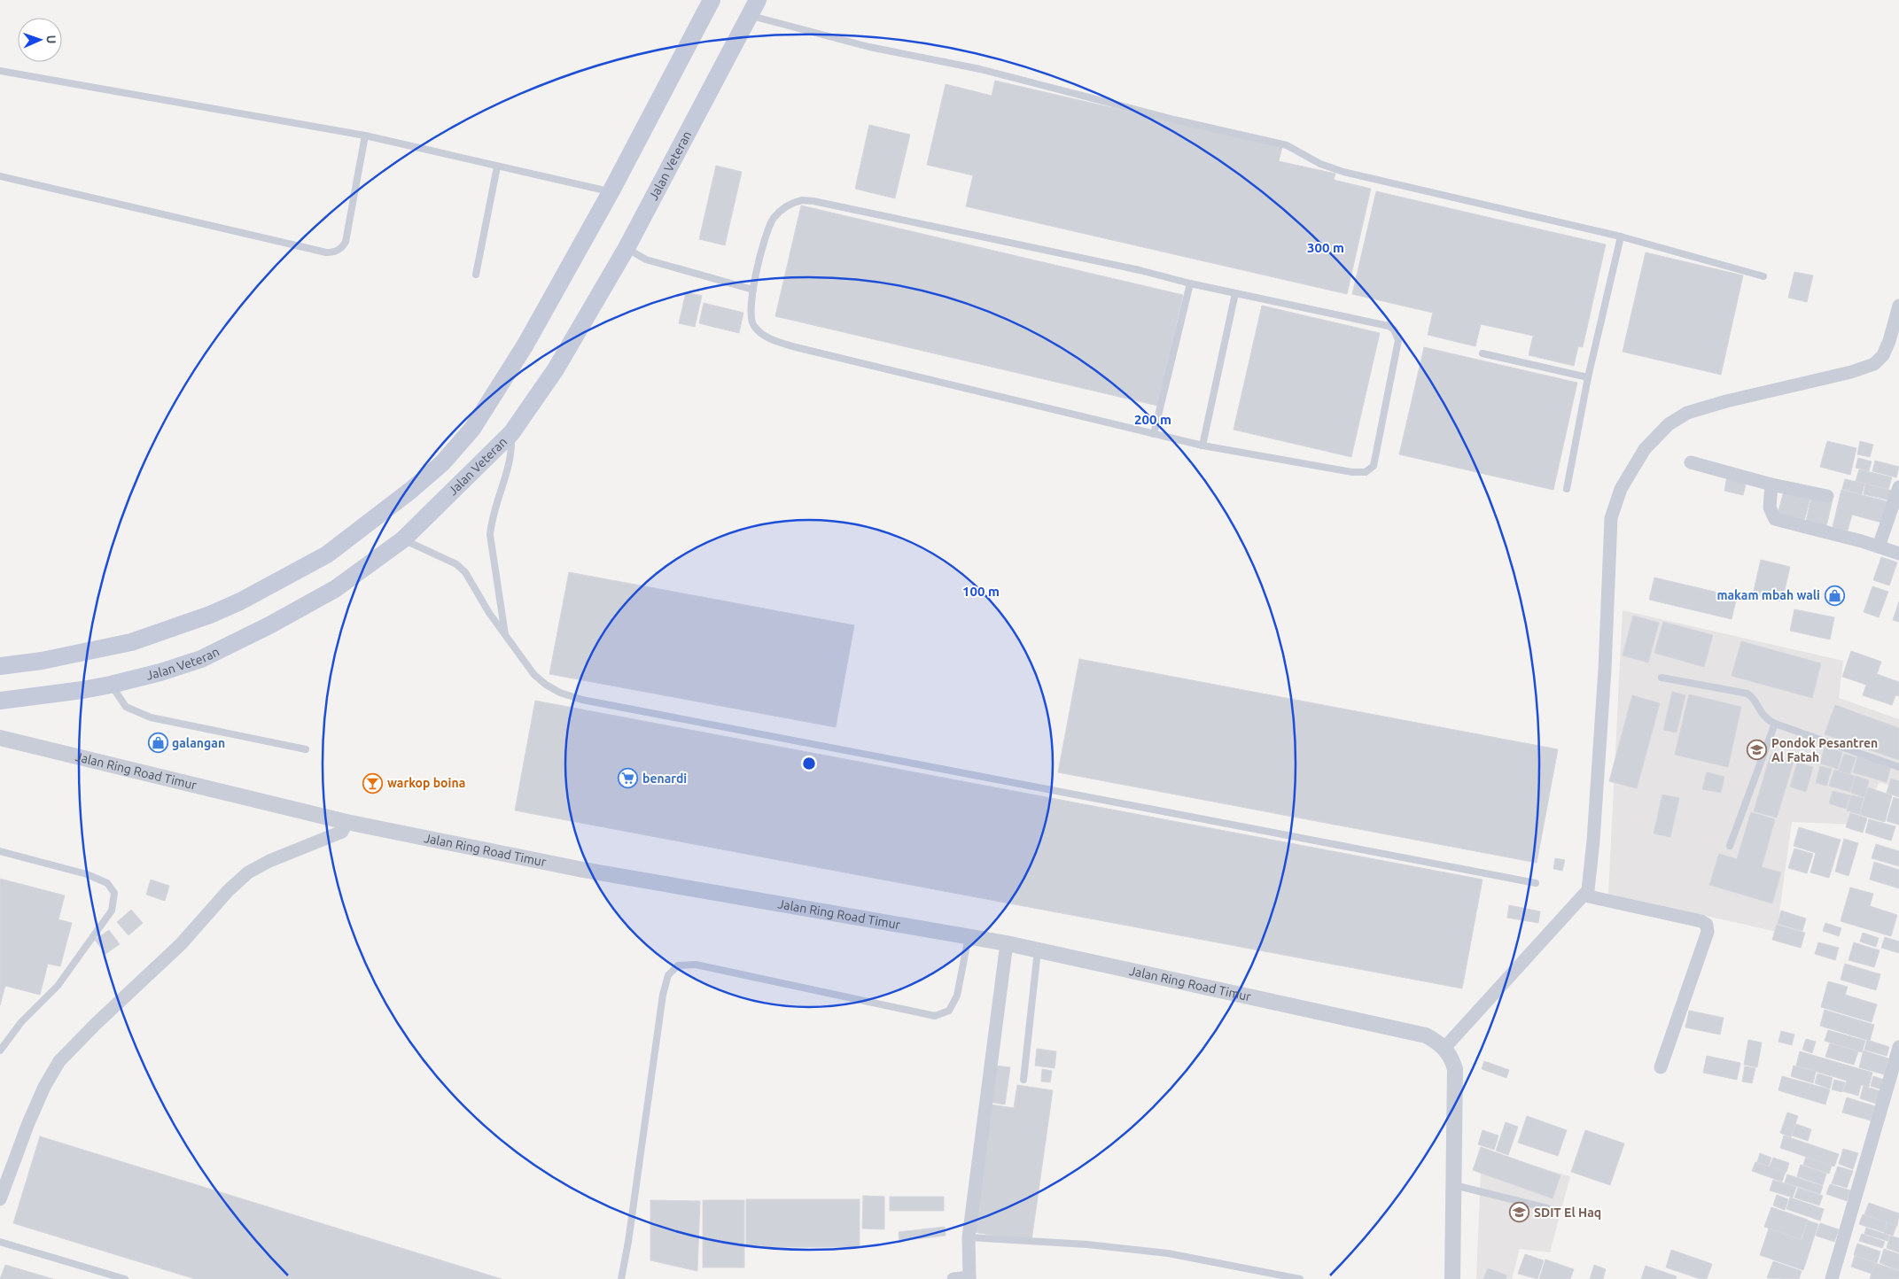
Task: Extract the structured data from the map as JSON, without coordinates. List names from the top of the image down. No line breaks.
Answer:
{"streets":{"main road":["Jalan Veteran"],"street":["Jalan Ring Road Timur"]},"places":{"shop":["makam mbah wali","galangan"],"school or university":["Pondok Pesantren Al Fatah","SDIT El Haq"],"supermarket":["benardi"],"bar":["warkop boina"]},"north":"right","rings":["300 m","200 m","100 m"]}
